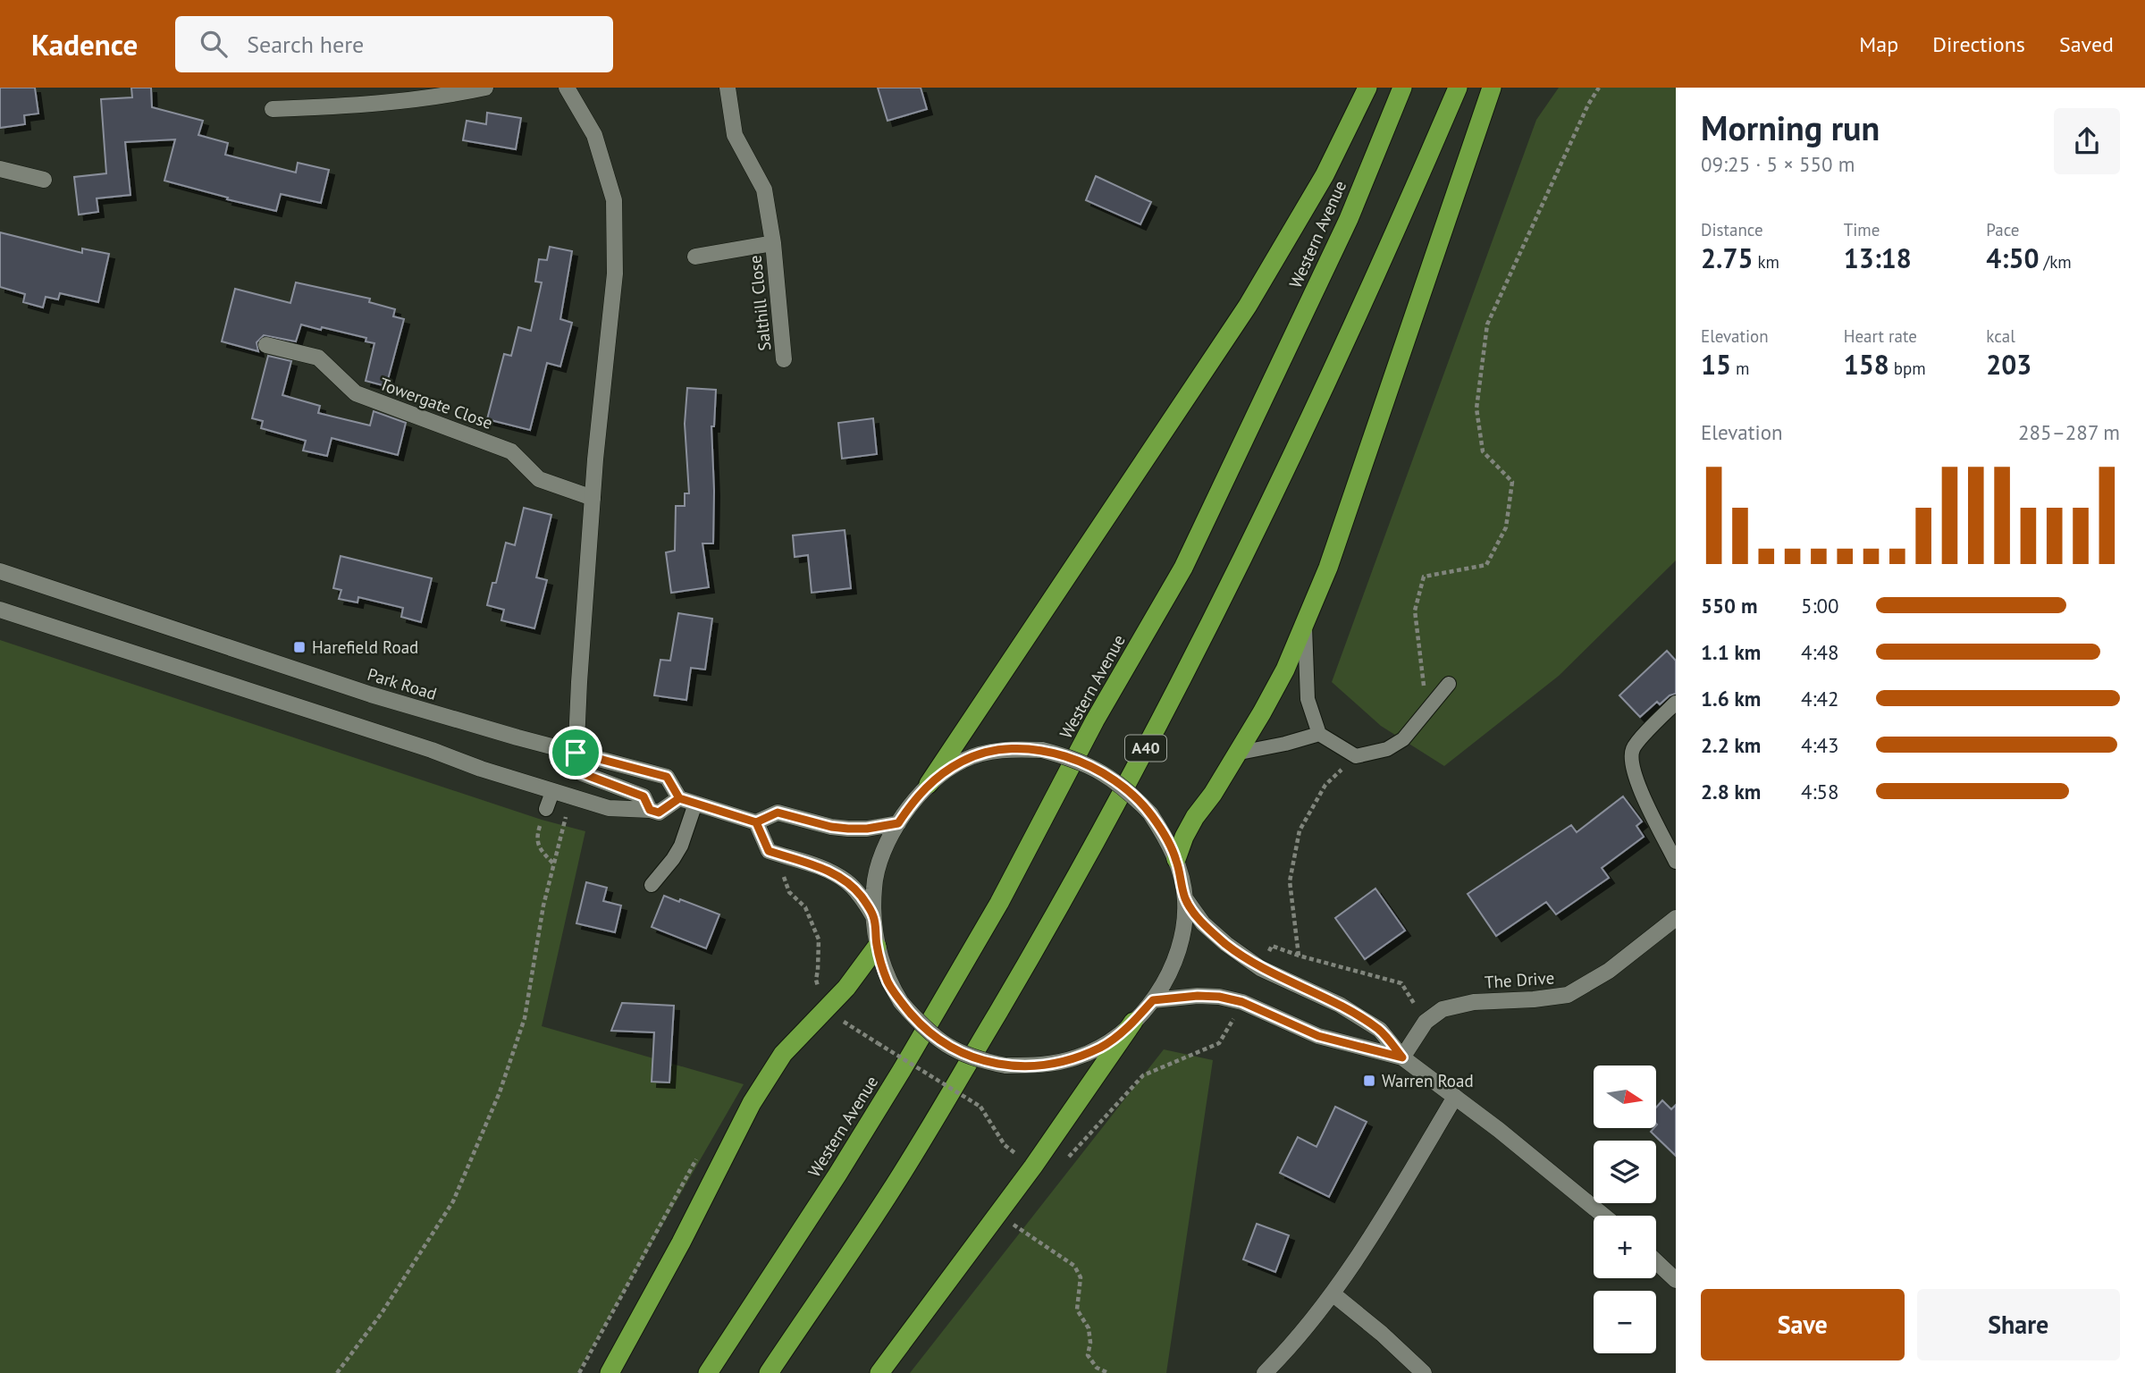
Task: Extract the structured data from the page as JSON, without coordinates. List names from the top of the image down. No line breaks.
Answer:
{"streets":{"highway":["Western Avenue","A40"],"main road":["Salthill Close","Towergate Close","Park Road","The Drive"]},"places":{"transit":["Harefield Road","Warren Road"]},"north":"right","page":{"header":"Kadence","search":"Search here","nav":["Map","Directions","Saved"],"heading":["Morning run","09:25 · 5 × 550 m"],"stats":[["Distance","2.75 km"],["Time","13:18"],["Pace","4:50 /km"],["Elevation","15 m"],["Heart rate","158 bpm"],["kcal","203"]],"chart":["Elevation","285–287 m"],"list":[{"name":"550 m","note":"5:00"},{"name":"1.1 km","note":"4:48"},{"name":"1.6 km","note":"4:42"},{"name":"2.2 km","note":"4:43"},{"name":"2.8 km","note":"4:58"}],"map_buttons":["+","−"],"buttons":["Save","Share"]}}
